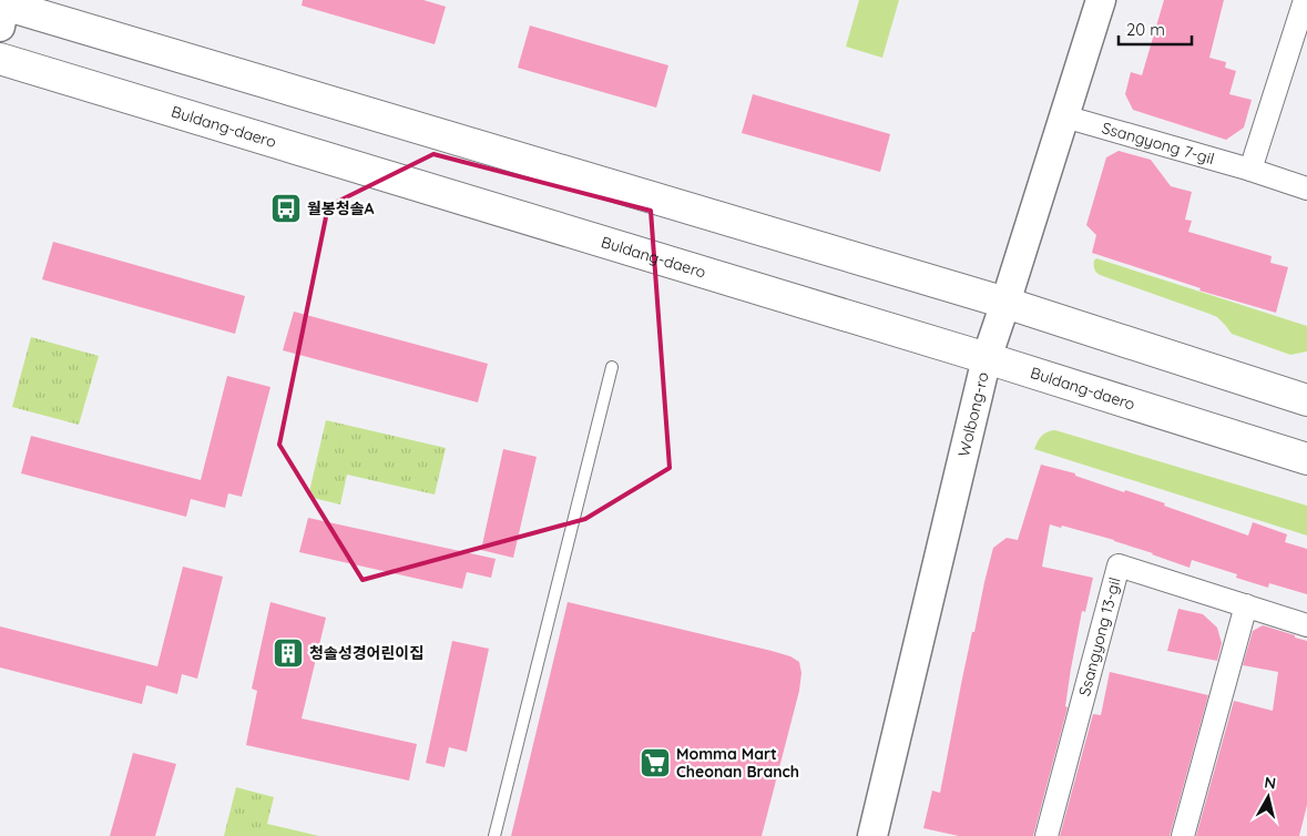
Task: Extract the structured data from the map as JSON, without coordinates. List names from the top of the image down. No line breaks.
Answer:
{"streets":{"main road":["Buldang-daero"],"street":["Ssangyong 7-gil","Wolbong-ro","Ssangyong 13-gil"]},"crossings":[["Buldang-daero","Wolbong-ro"],["Ssangyong 7-gil","Wolbong-ro"]],"places":{"bus stop":["월봉청솔A"],"building":["청솔성경어린이집"],"supermarket":["Momma Mart Cheonan Branch"]},"scale_bar":"20 m","north":"top"}
